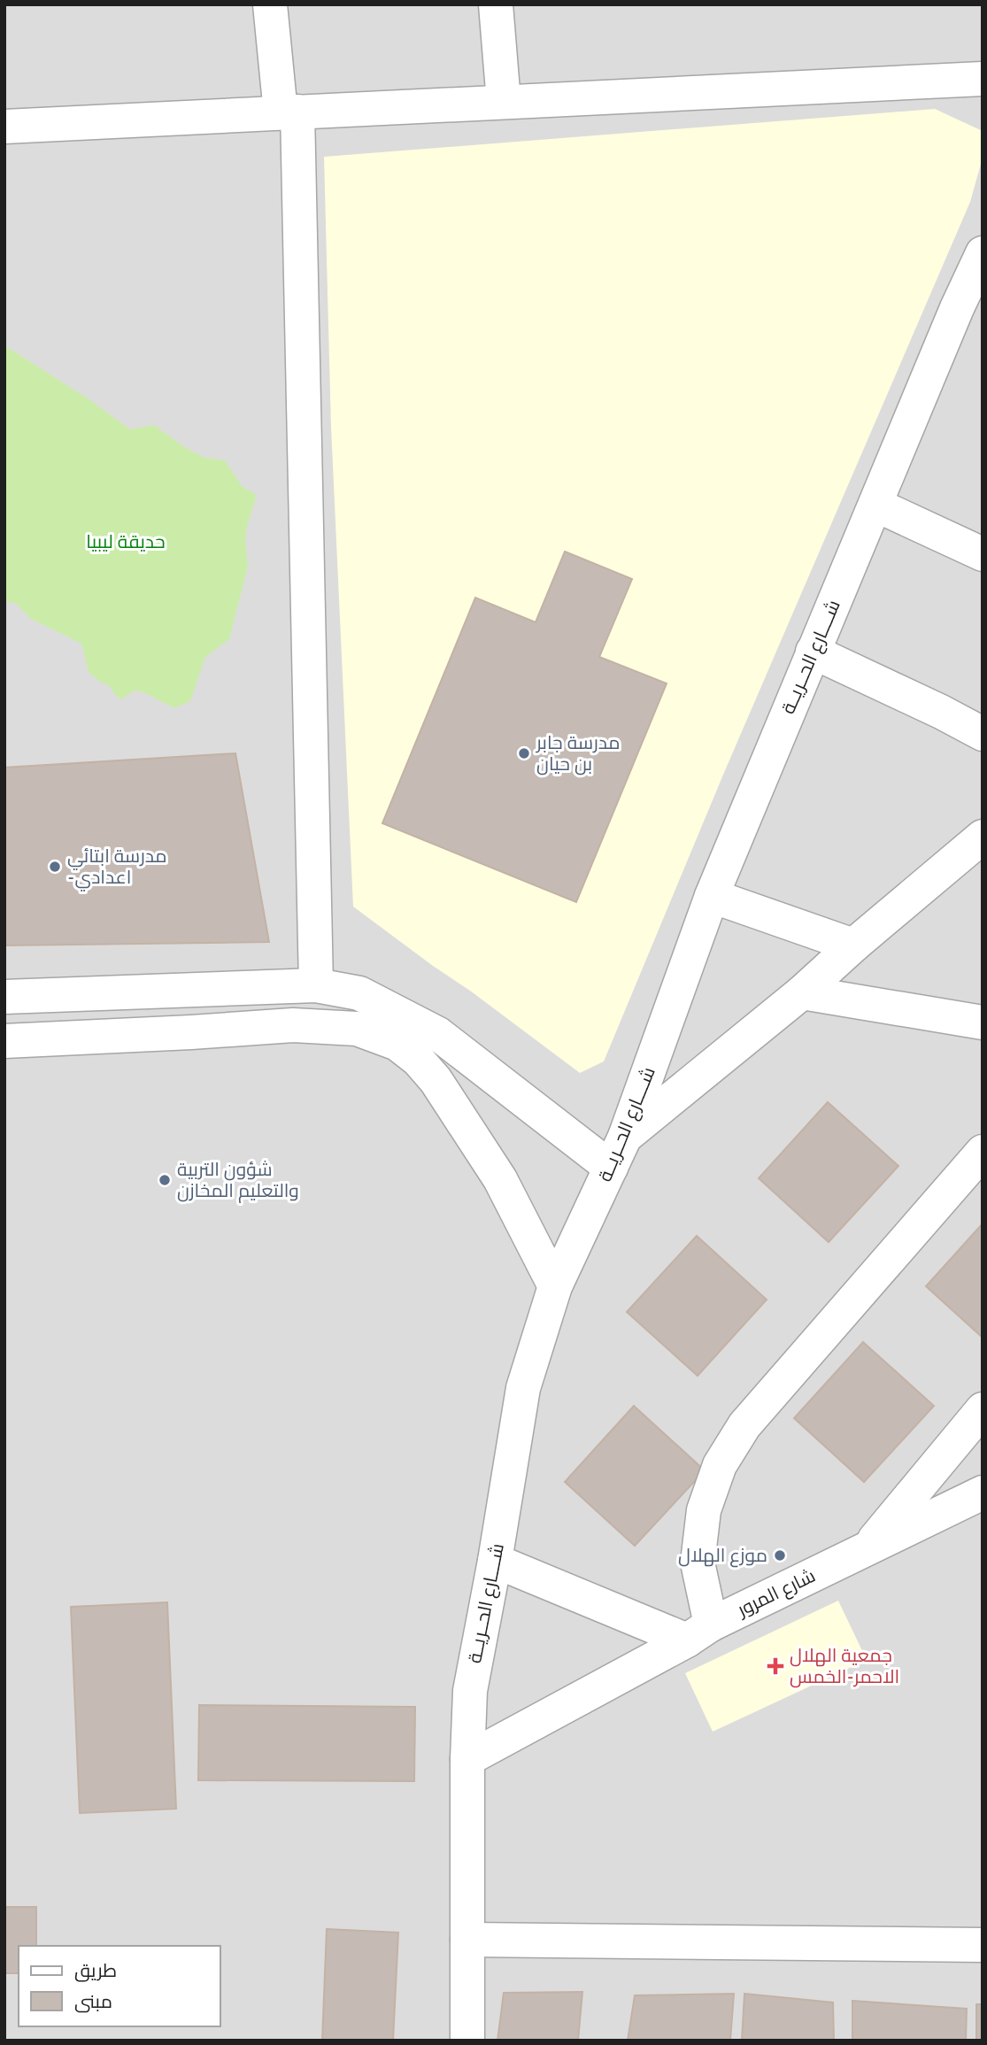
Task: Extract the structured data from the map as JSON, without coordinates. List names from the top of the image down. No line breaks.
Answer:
{"streets":{"street":["شــــارع الحــريــة","شارع المرور"]},"crossings":[["شــــارع الحــريــة","شارع المرور"]],"parks":["حديقة ليبيا"],"places":{"other":["مدرسة جابر بن حيان","مدرسة ابتائي -اعدادي","شؤون التربية والتعليم المخازن","موزع الهلال"],"health":["جمعية الهلال الاحمر-الخمس"]},"legend":["طريق","مبنى"]}
